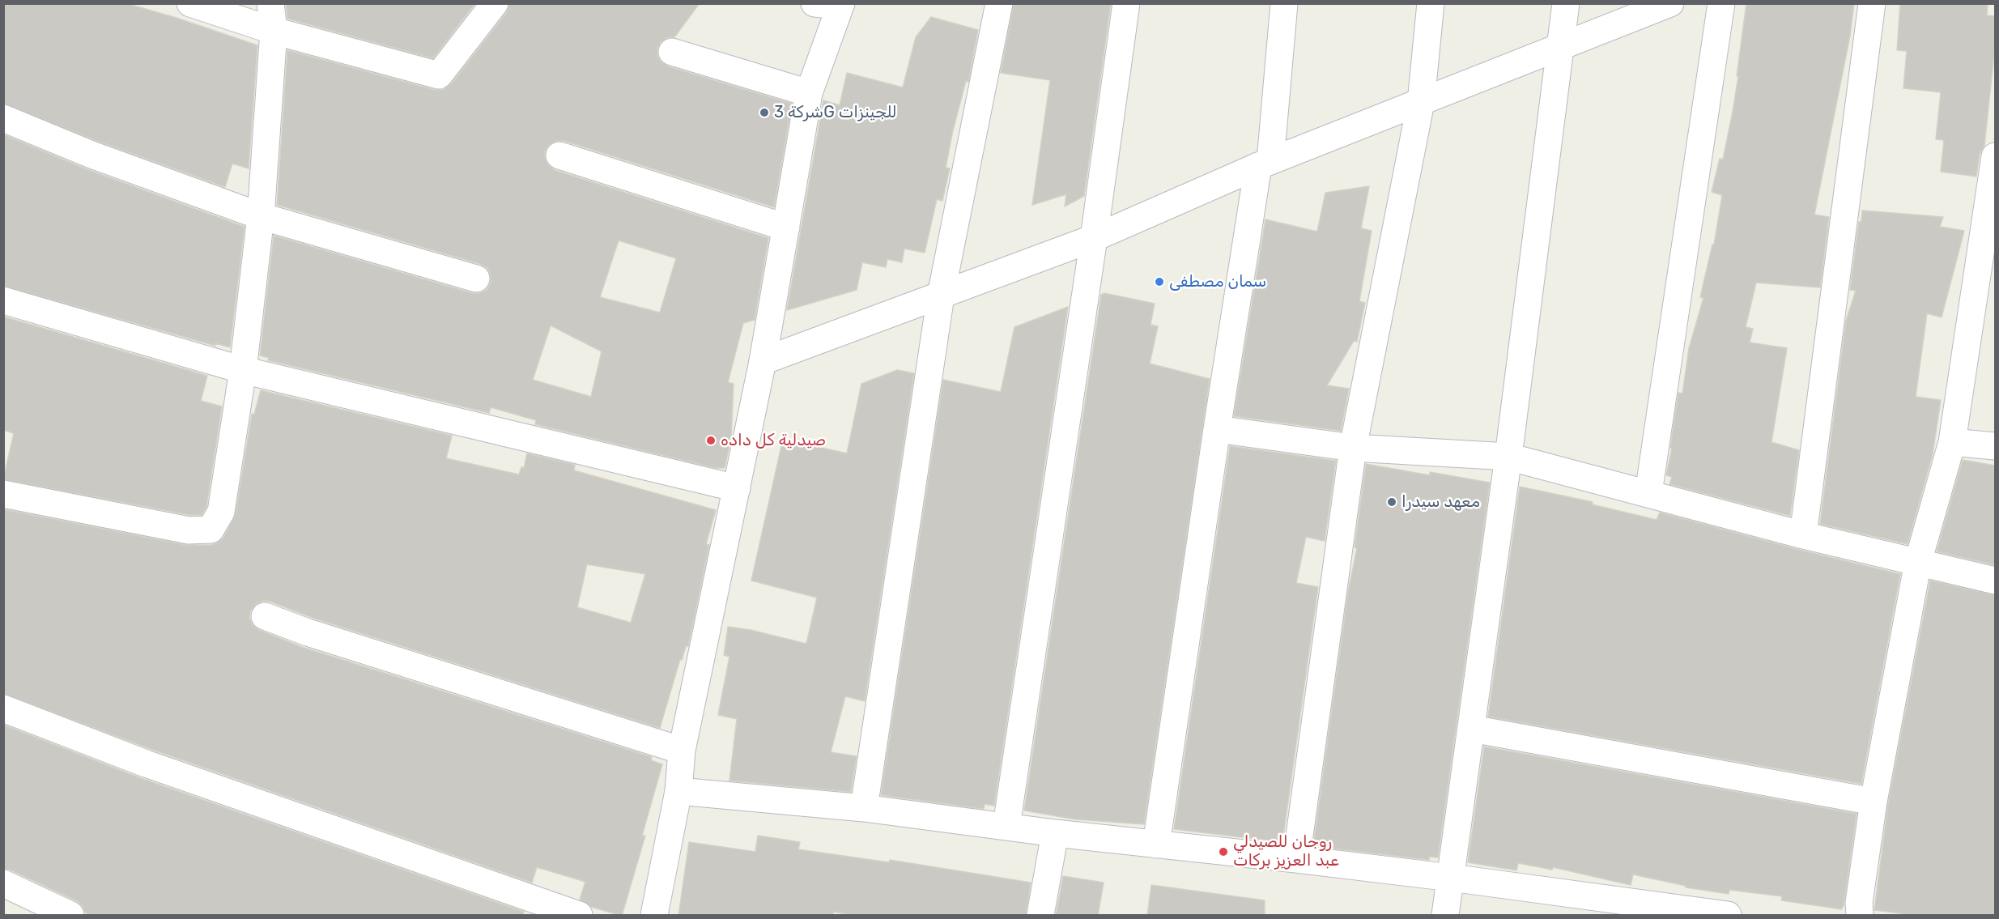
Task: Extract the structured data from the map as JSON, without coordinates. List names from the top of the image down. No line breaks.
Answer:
{"places":["شركة 3G للجينزات","سمان مصطفى","صيدلية كل داده","معهد سيدرا","روجان للصيدلي عبد العزيز بركات"]}
